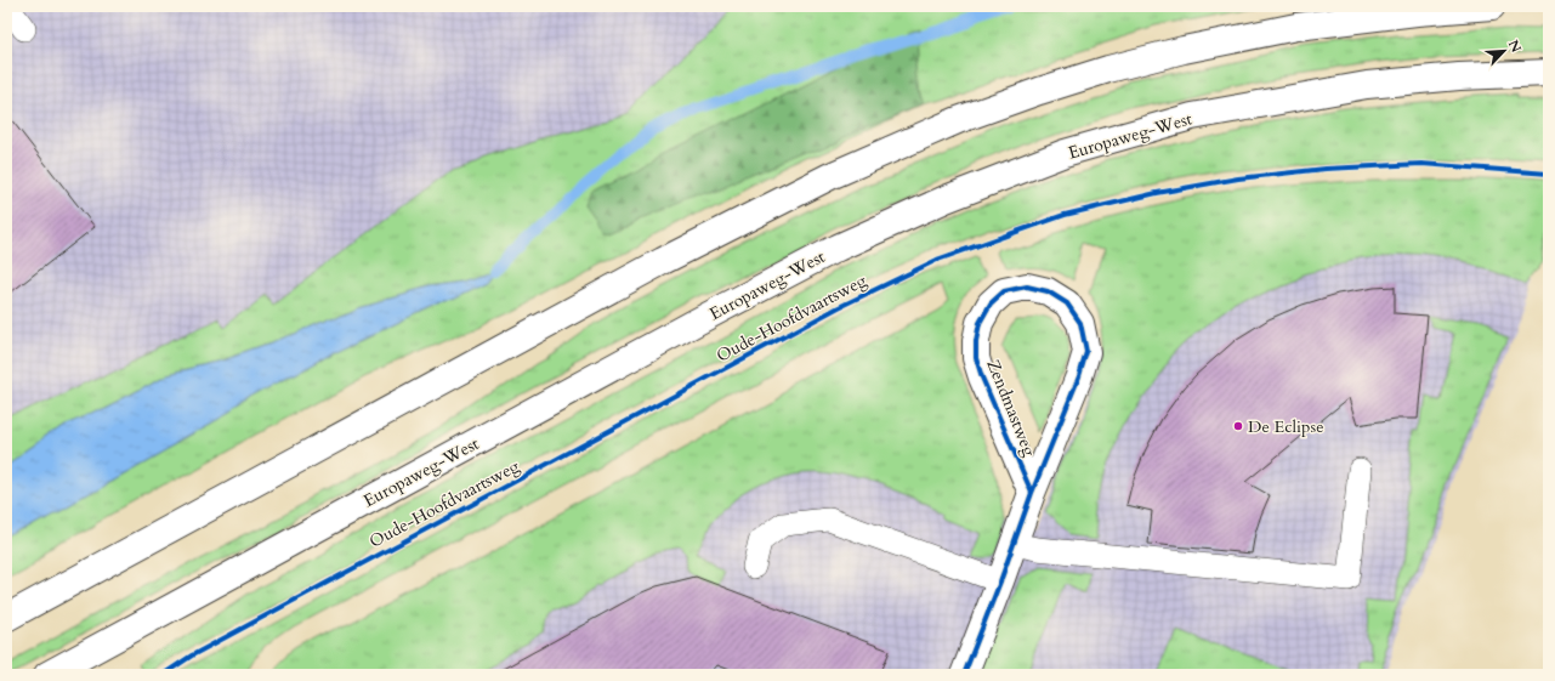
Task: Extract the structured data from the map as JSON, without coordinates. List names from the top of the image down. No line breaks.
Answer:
{"streets":{"main road":["Europaweg-West","Zendmastweg"],"cycle path":["Oude-Hoofdvaartsweg"]},"places":["De Eclipse"],"north":"top right"}
